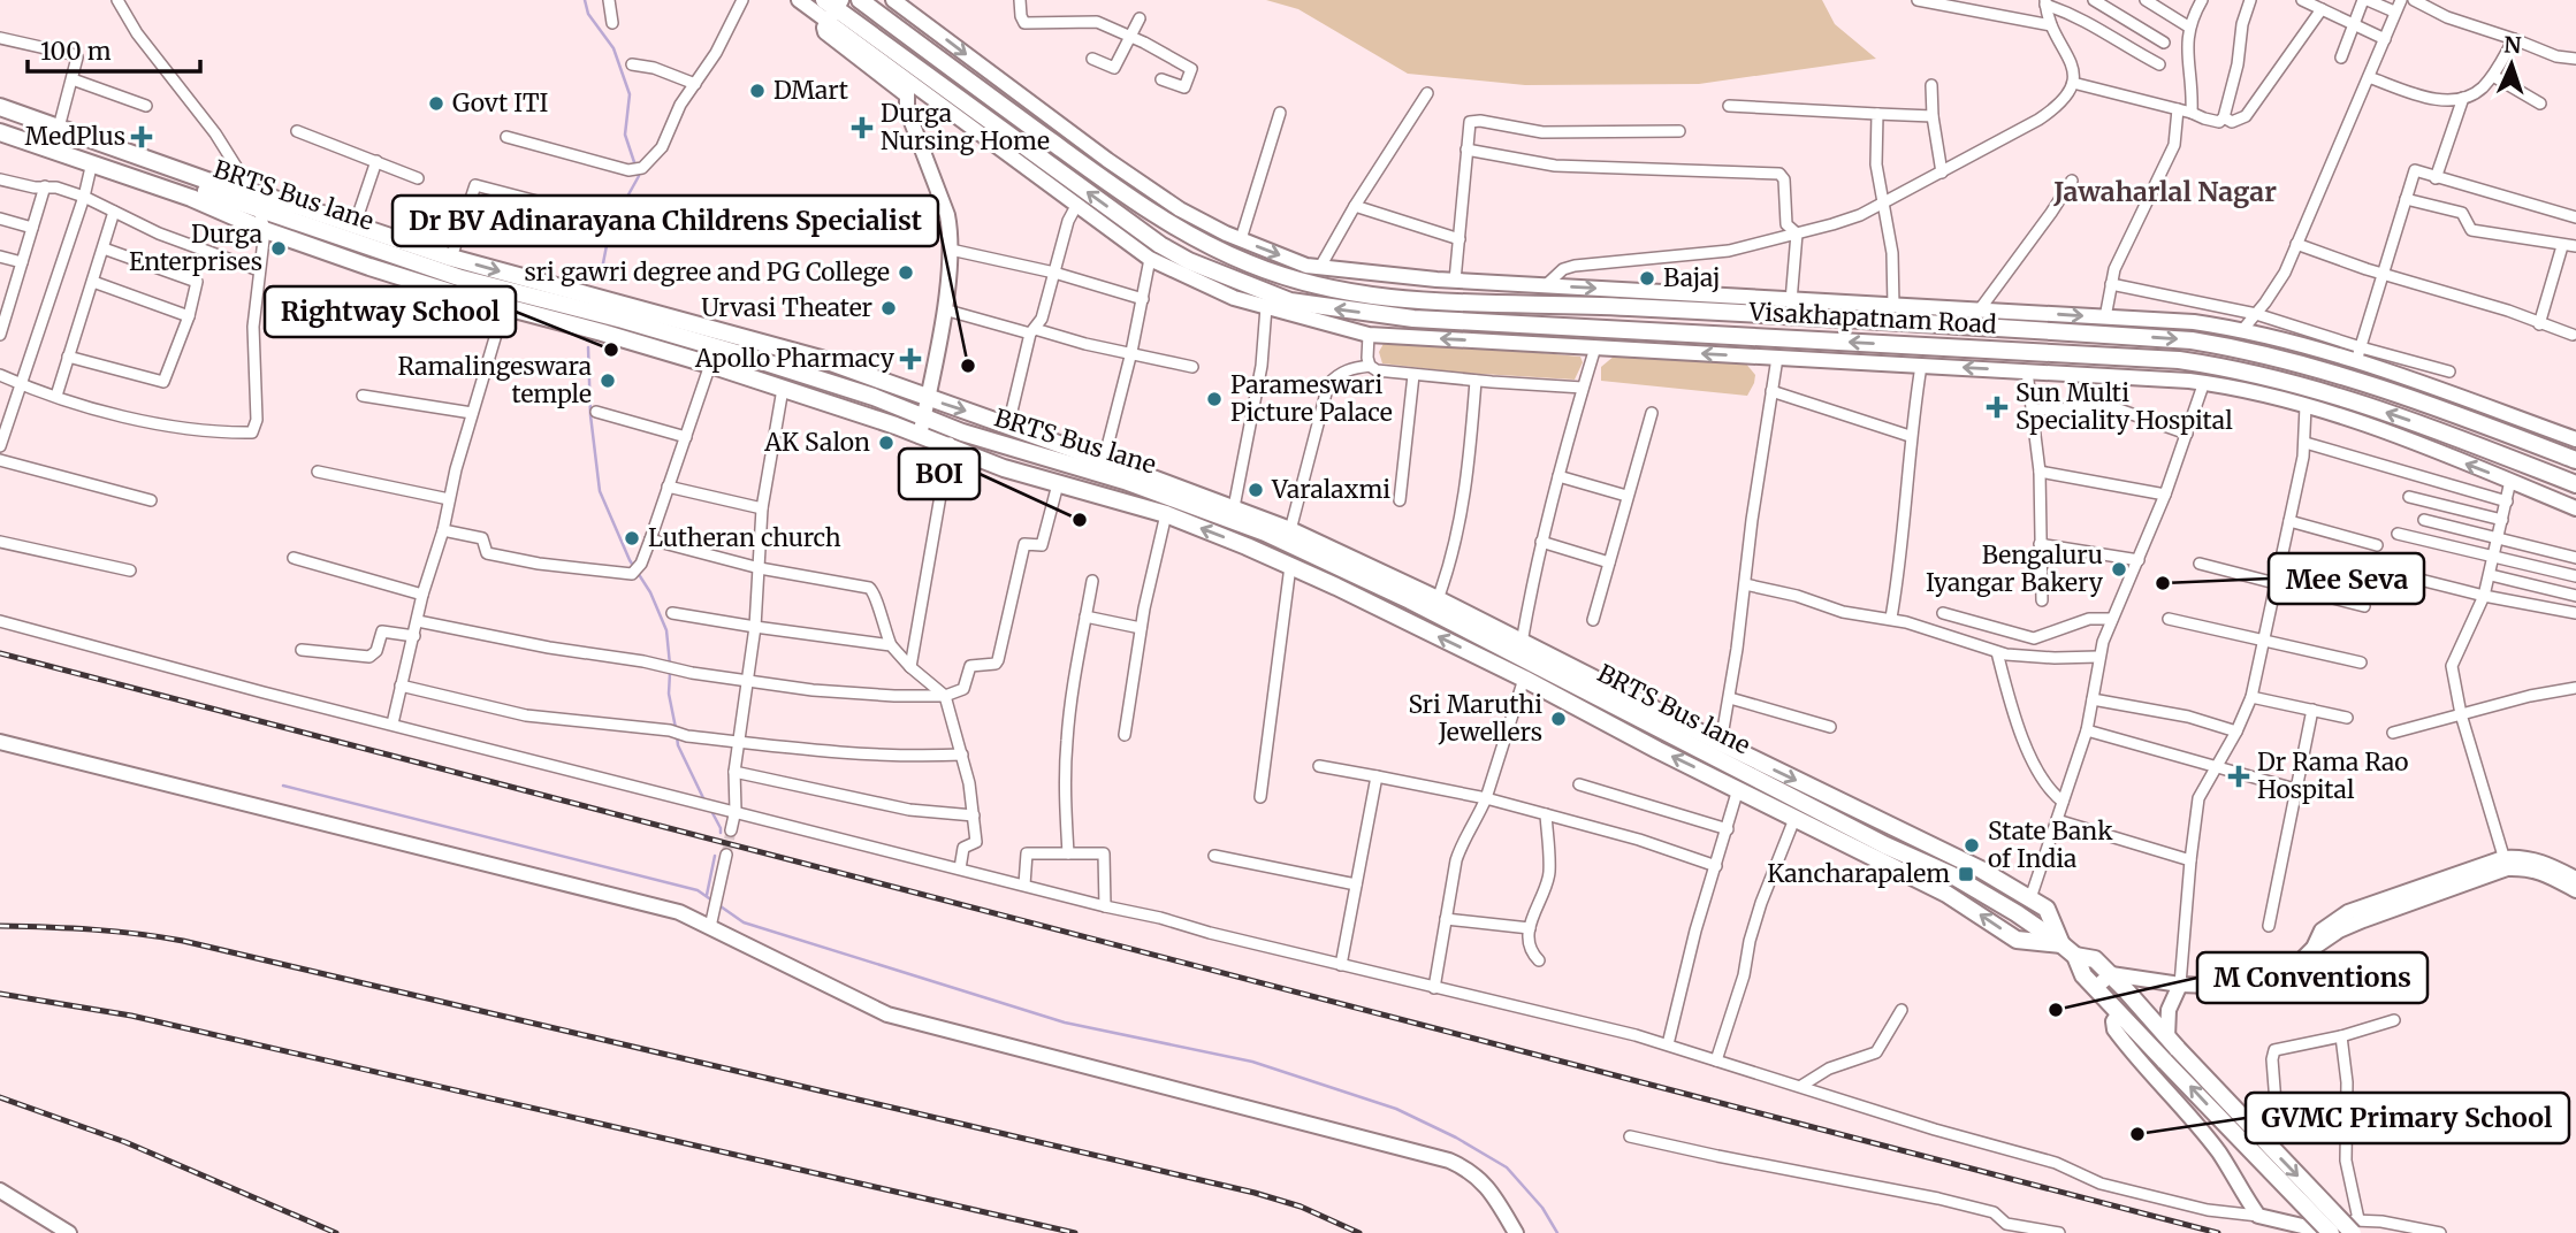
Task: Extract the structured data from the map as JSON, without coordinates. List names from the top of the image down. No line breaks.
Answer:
{"streets":{"main road":["BRTS Bus lane","Visakhapatnam Road"]},"districts":["Jawaharlal Nagar"],"places":{"other":["DMart","Govt ITI","Durga Enterprises","sri gawri degree and PG College","Bajaj","Urvasi Theater","Rightway School","Dr BV Adinarayana Childrens Specialist","Ramalingeswara temple","Parameswari Picture Palace","AK Salon","Varalaxmi","BOI","Lutheran church","Bengaluru Iyangar Bakery","Mee Seva","Sri Maruthi Jewellers","State Bank of India","M Conventions","GVMC Primary School"],"health":["Durga Nursing Home","MedPlus","Apollo Pharmacy","Sun Multi Speciality Hospital","Dr Rama Rao Hospital"],"transit":["Kancharapalem"]},"scale_bar":"100 m","north":"top"}
